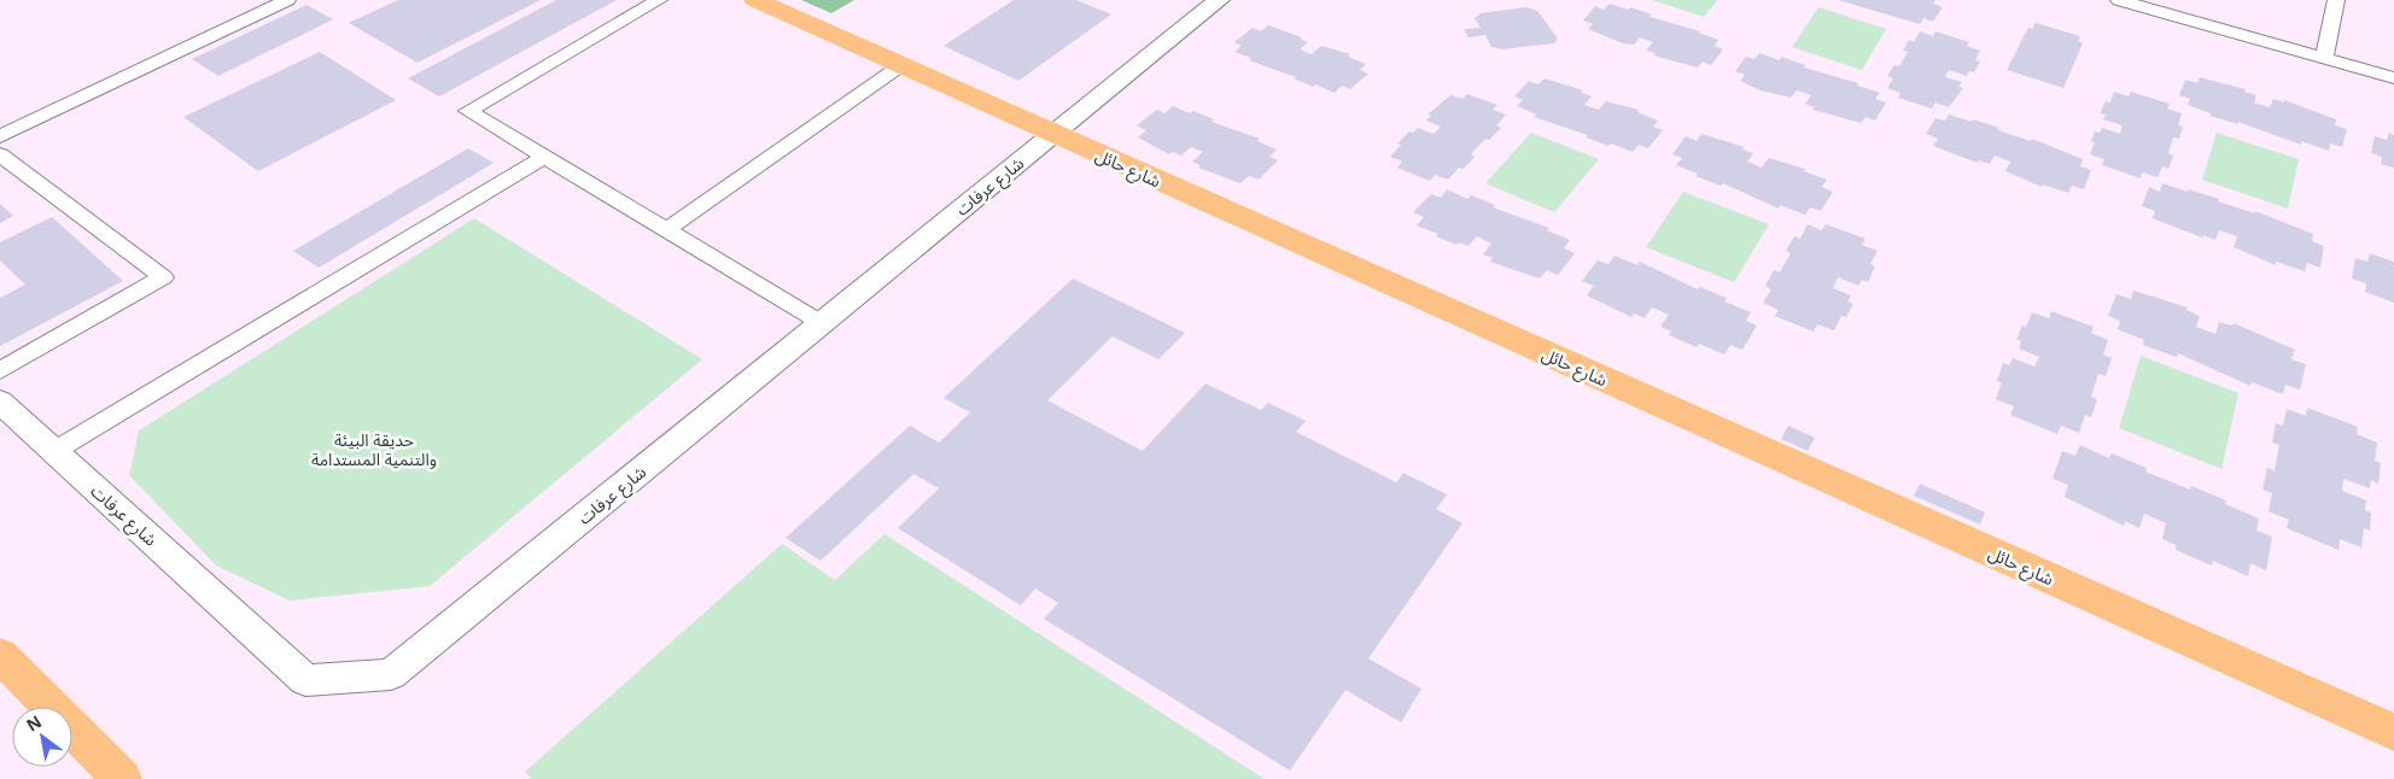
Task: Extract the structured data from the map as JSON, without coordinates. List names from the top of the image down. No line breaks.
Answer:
{"streets":{"main road":["شارع حائل"],"street":["شارع عرفات"]},"crossings":[["شارع حائل","شارع عرفات"]],"parks":["حديقة البيئة والتنمية المستدامة"],"north":"top left"}
